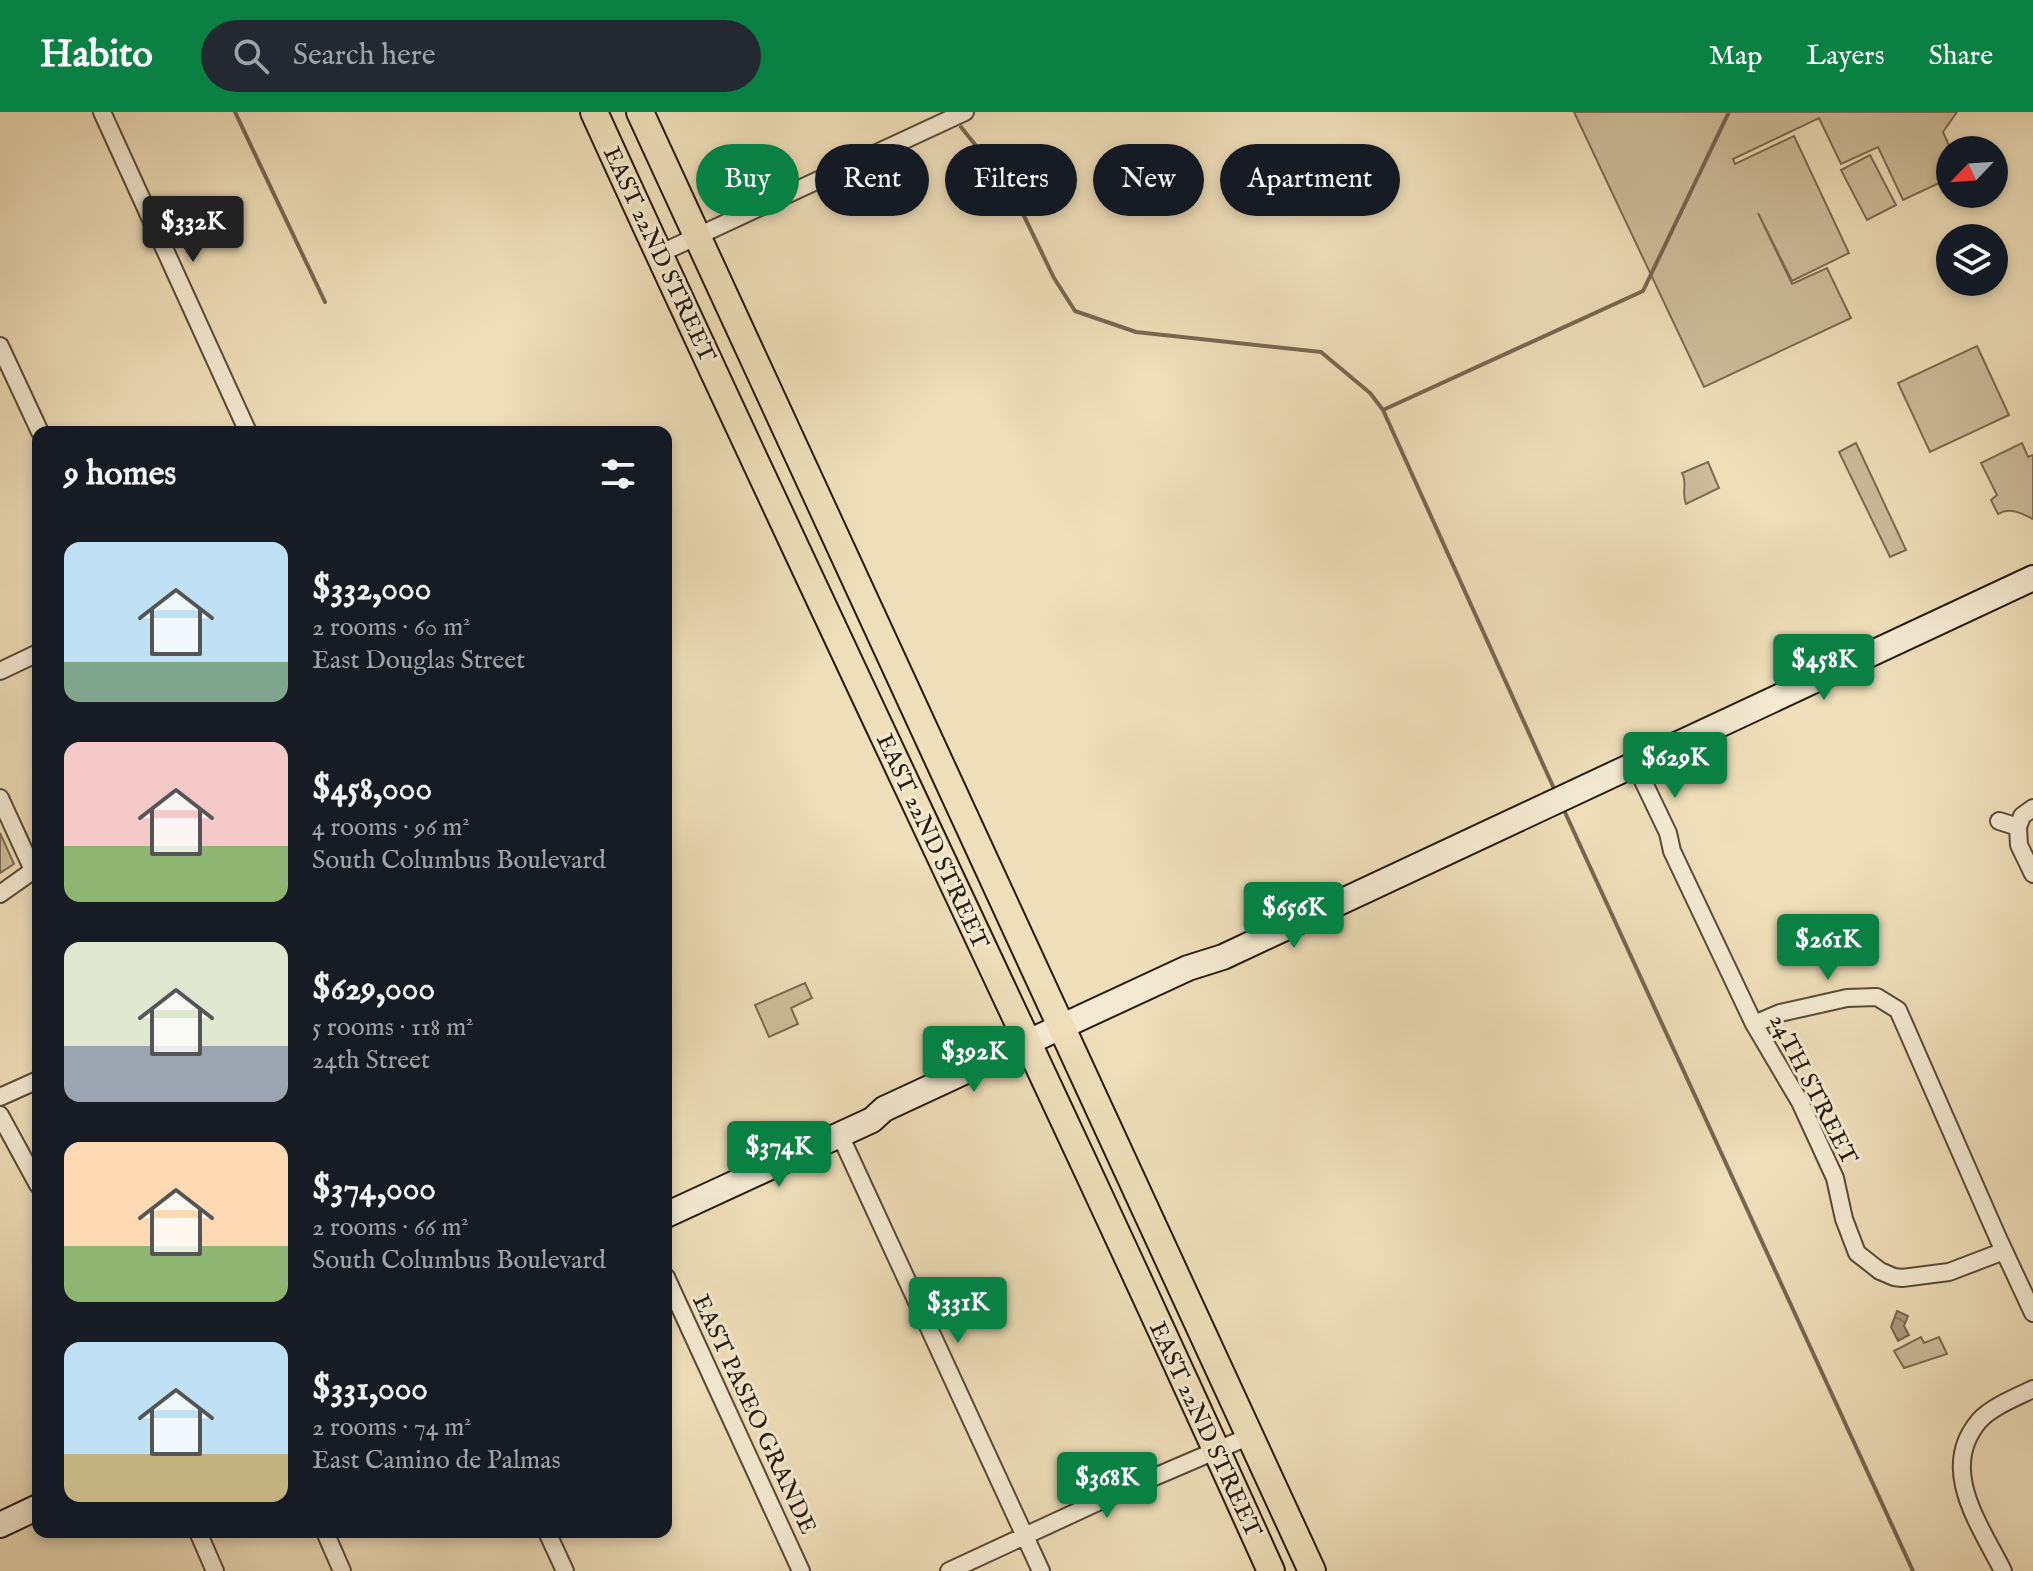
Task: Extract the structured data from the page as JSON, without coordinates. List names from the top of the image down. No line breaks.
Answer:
{"streets":{"main road":["EAST 22ND STREET"],"street":["24TH STREET","EAST PASEO GRANDE"]},"north":"bottom left","page":{"header":"Habito","search":"Search here","nav":["Map","Layers","Share"],"chip":["Buy","Rent","Filters","New","Apartment"],"price":["$332K","$458K","$629K","$656K","$261K","$392K","$374K","$331K","$368K"],"heading":"9 homes","list":[{"name":"$332,000","note":"2 rooms · 60 m² · East Douglas Street"},{"name":"$458,000","note":"4 rooms · 96 m² · South Columbus Boulevard"},{"name":"$629,000","note":"5 rooms · 118 m² · 24th Street"},{"name":"$374,000","note":"2 rooms · 66 m² · South Columbus Boulevard"},{"name":"$331,000","note":"2 rooms · 74 m² · East Camino de Palmas"}]}}
